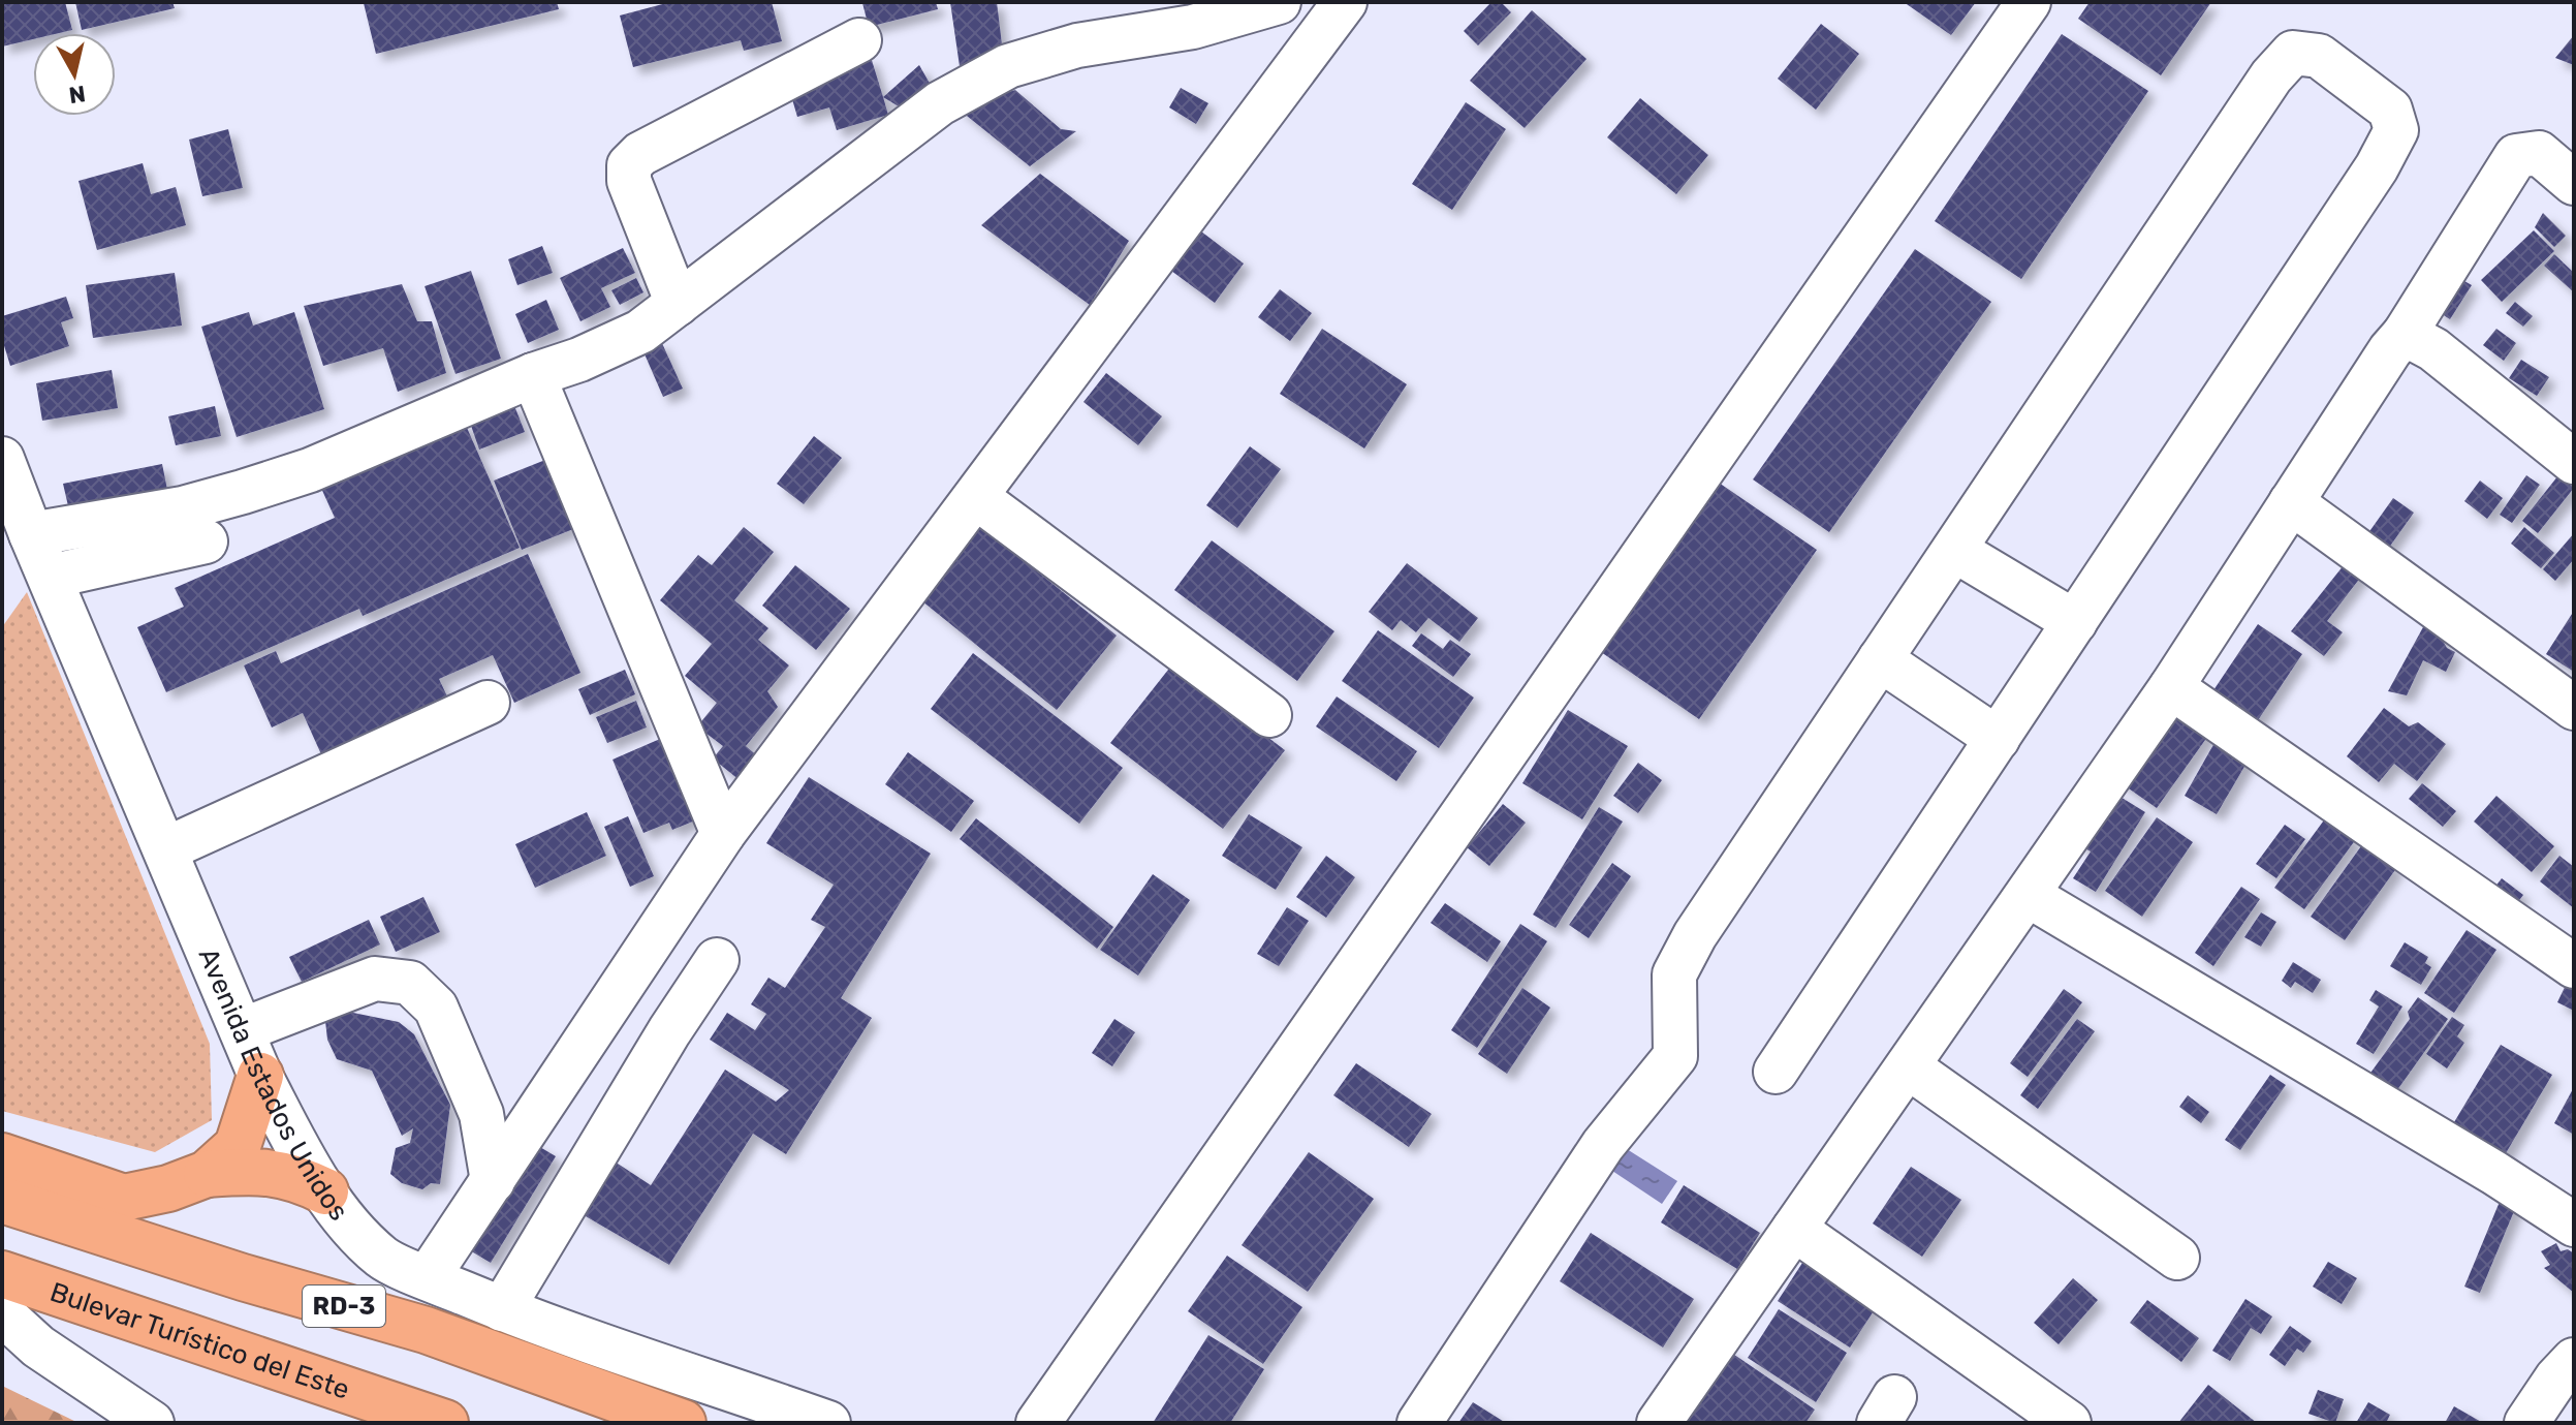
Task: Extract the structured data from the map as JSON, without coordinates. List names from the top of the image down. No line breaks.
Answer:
{"streets":{"highway":["RD-3","Bulevar Turístico del Este"],"street":["Avenida Estados Unidos"]},"north":"bottom"}
